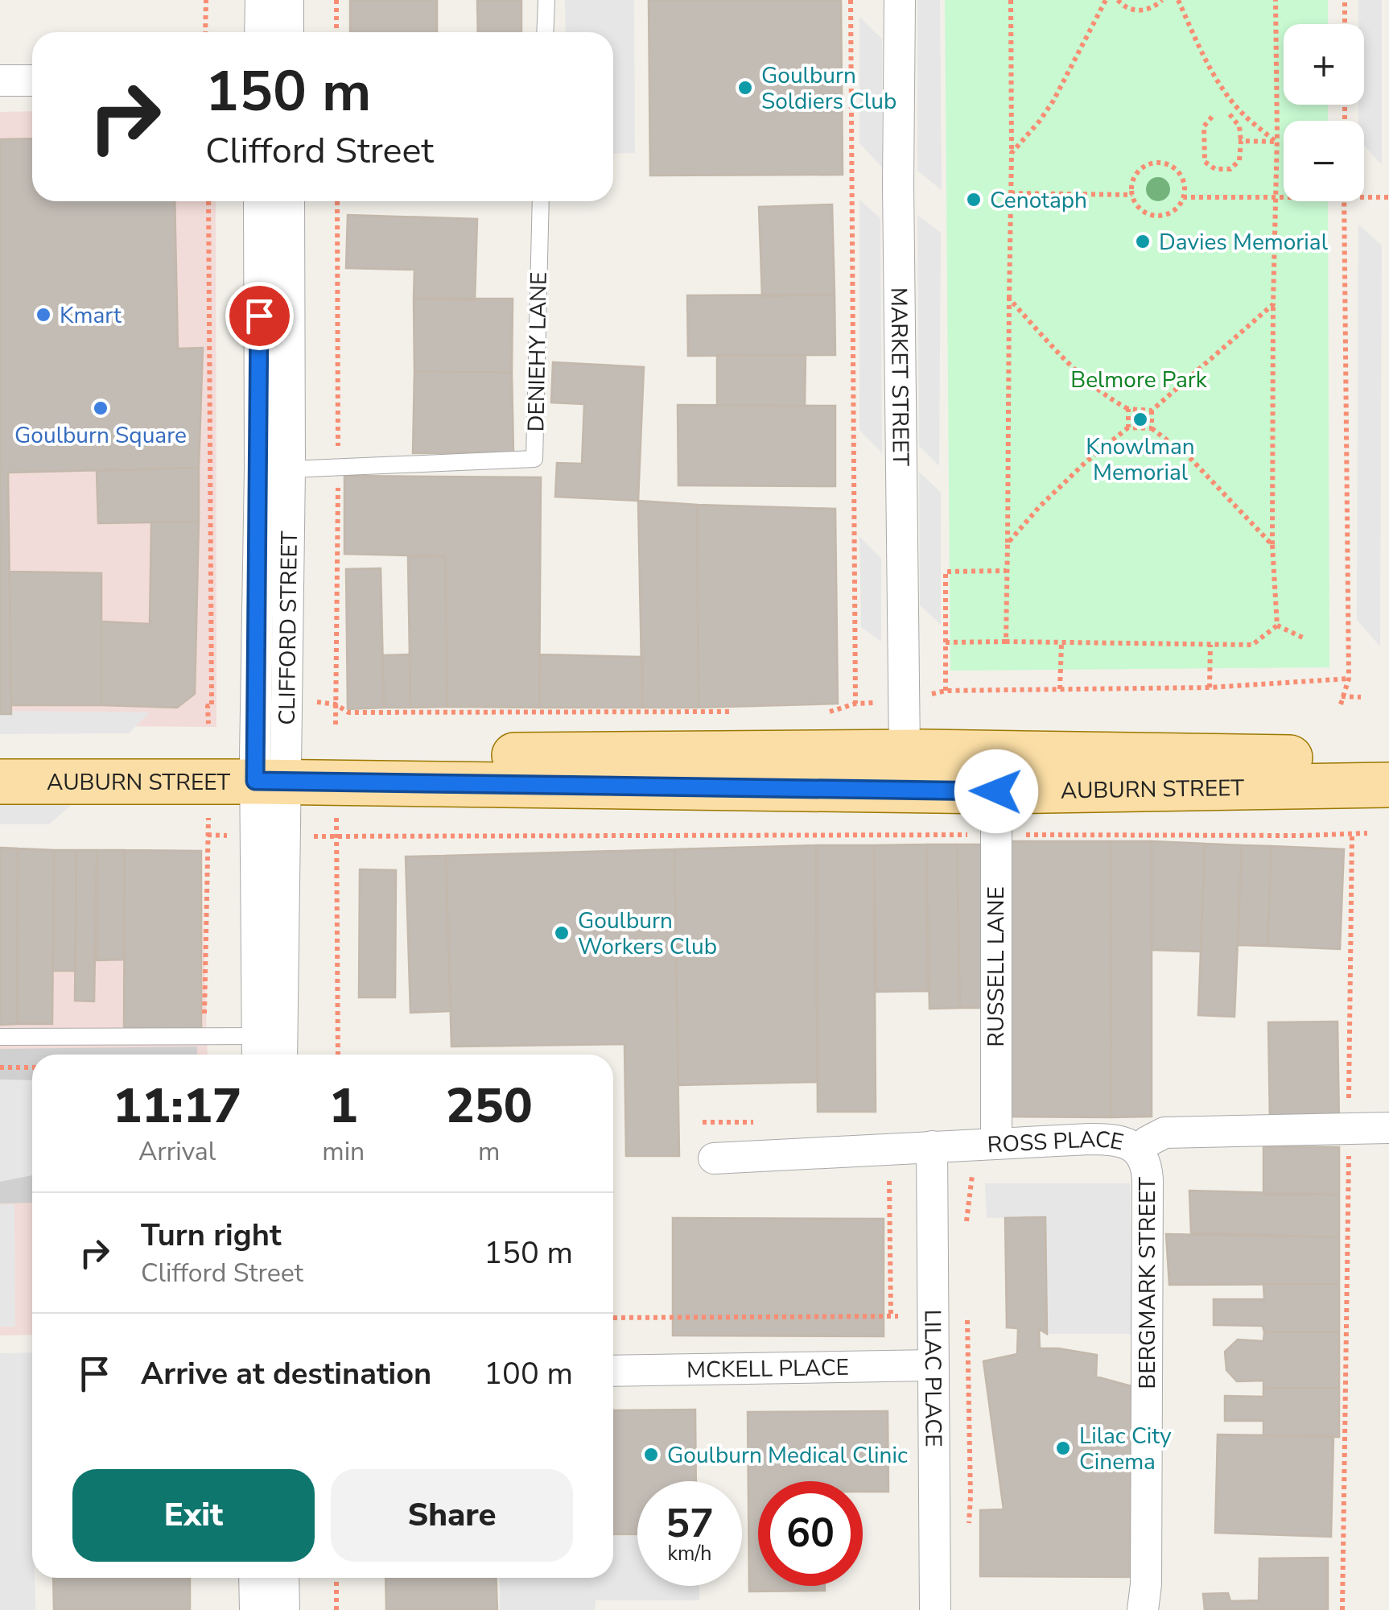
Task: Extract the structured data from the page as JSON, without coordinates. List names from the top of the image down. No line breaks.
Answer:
{"streets":{"main road":["AUBURN STREET"],"street":["MARKET STREET","CLIFFORD STREET","RUSSELL LANE","ROSS PLACE","BERGMARK STREET","MCKELL PLACE","LILAC PLACE"],"lane":["DENIEHY LANE"]},"crossings":[["DENIEHY LANE","CLIFFORD STREET"],["MARKET STREET","AUBURN STREET"],["CLIFFORD STREET","AUBURN STREET"],["AUBURN STREET","RUSSELL LANE"],["RUSSELL LANE","ROSS PLACE"],["ROSS PLACE","BERGMARK STREET"],["ROSS PLACE","LILAC PLACE"],["MCKELL PLACE","LILAC PLACE"]],"parks":["Belmore Park"],"places":["Goulburn Soldiers Club","Cenotaph","Davies Memorial","Kmart","Goulburn Square","Knowlman Memorial","Goulburn Workers Club","Lilac City Cinema","Goulburn Medical Clinic"],"page":{"map_buttons":["+","−"],"turn":["150 m","Clifford Street"],"eta":["11:17","Arrival","1","min","250","m"],"list":[{"name":"Turn right","note":"Clifford Street","value":"150 m"},{"name":"Arrive at destination","value":"100 m"}],"buttons":["Exit","Share"],"speed":"57 km/h","limit":"60"}}
